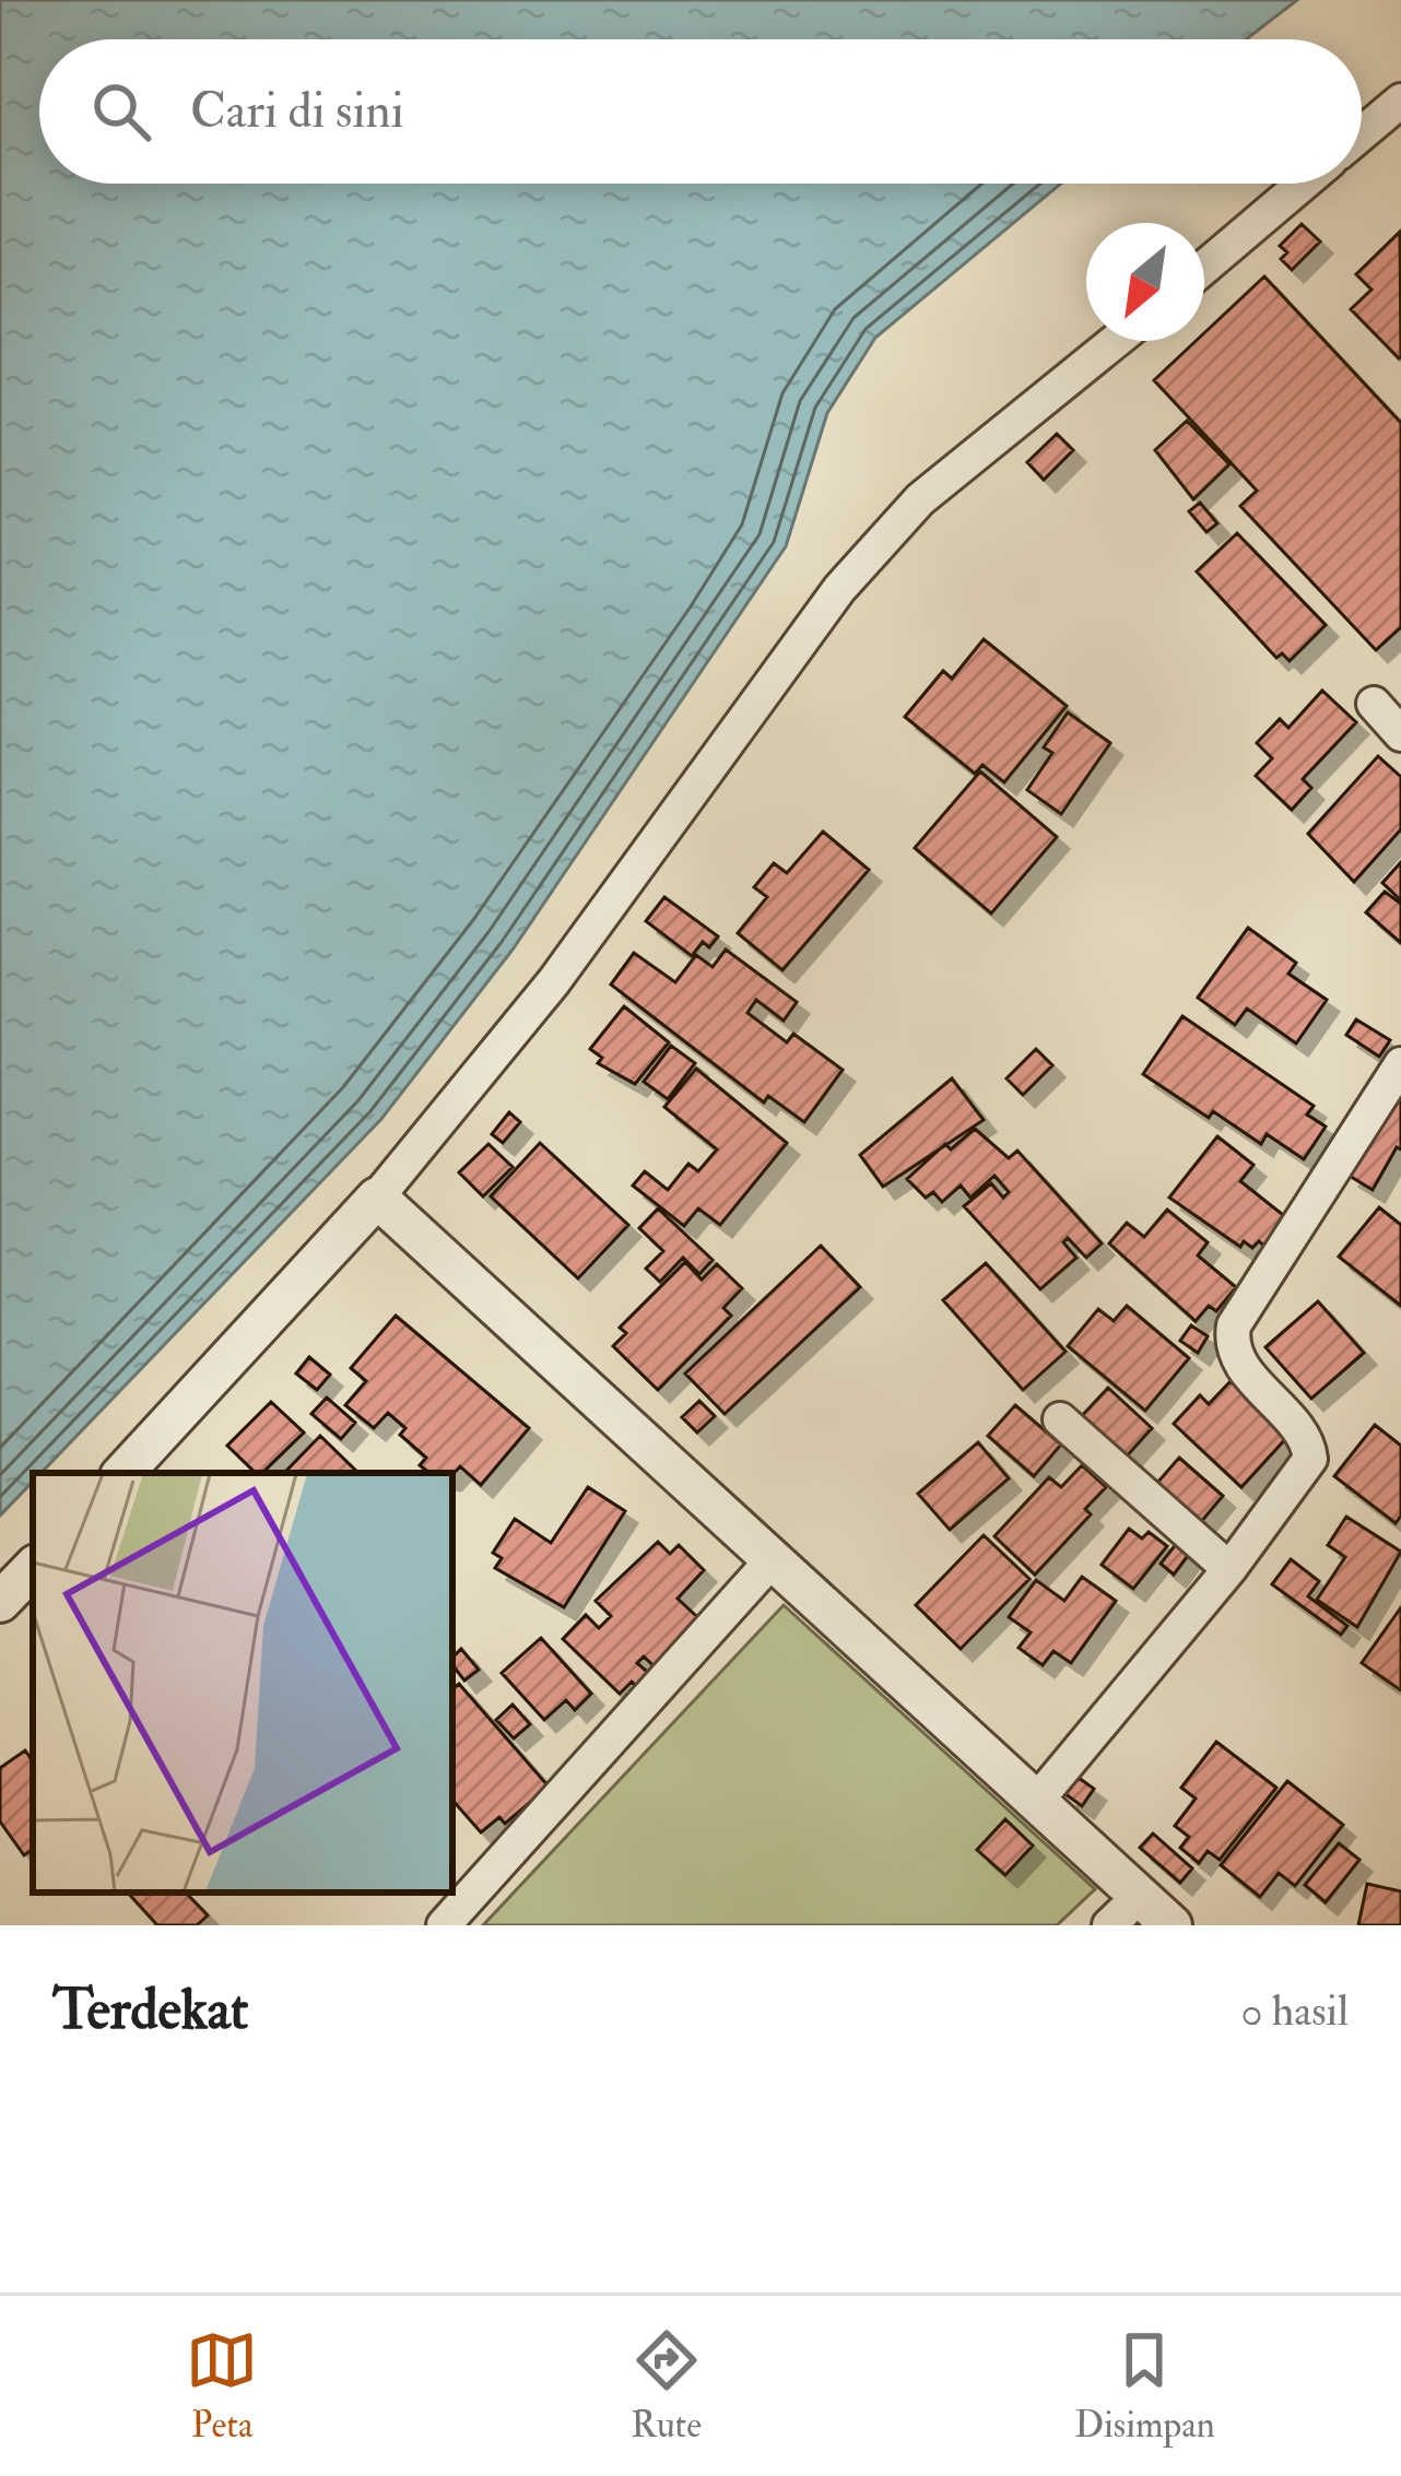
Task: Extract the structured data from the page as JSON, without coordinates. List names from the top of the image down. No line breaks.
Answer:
{"north":"bottom left","page":{"search":"Cari di sini","heading":["Terdekat","0 hasil"],"nav":["Peta","Rute","Disimpan"]}}
